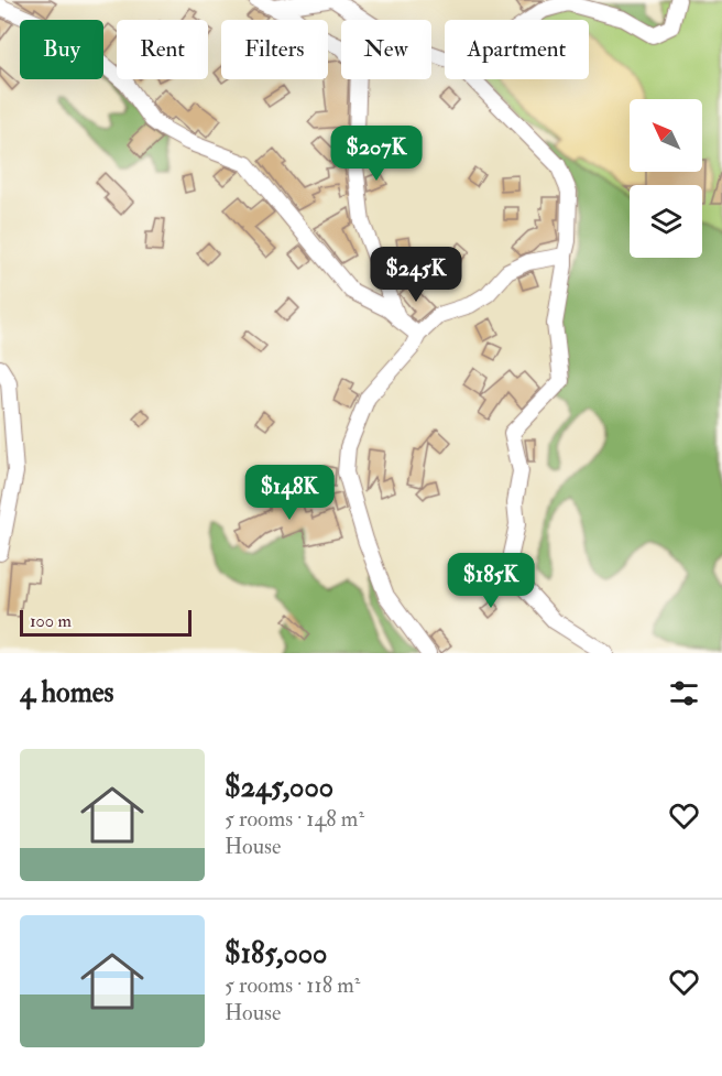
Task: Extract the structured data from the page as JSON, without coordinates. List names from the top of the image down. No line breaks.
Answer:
{"scale_bar":"100 m","north":"top left","page":{"chip":["Buy","Rent","Filters","New","Apartment"],"price":["$207K","$245K","$148K","$185K"],"scale":"100 m","heading":"4 homes","list":[{"name":"$245,000","note":"5 rooms · 148 m² · House"},{"name":"$185,000","note":"5 rooms · 118 m² · House"}]}}
